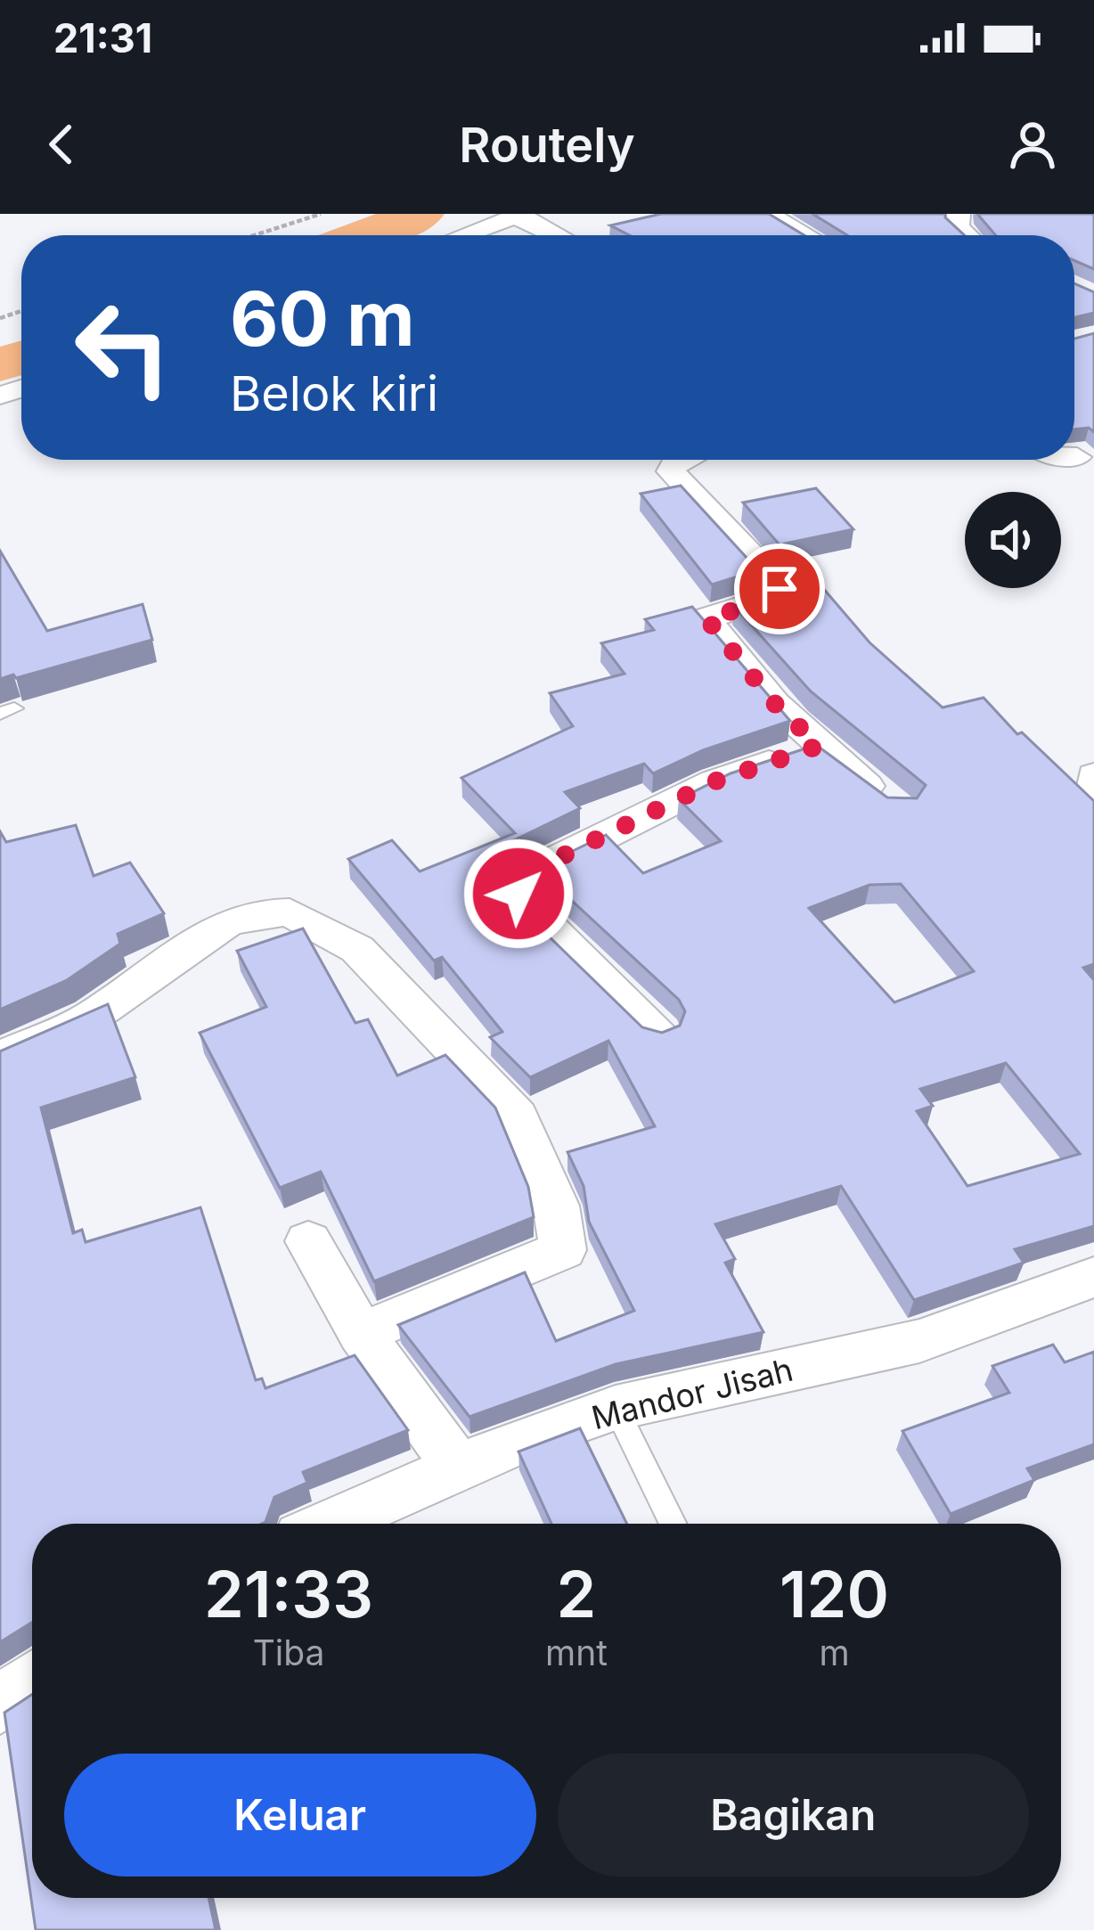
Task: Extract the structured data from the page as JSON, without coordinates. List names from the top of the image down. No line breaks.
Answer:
{"streets":{"street":["Mandor Jisah"]},"page":{"status":"21:31","header":"Routely","turn":["60 m","Belok kiri"],"eta":["21:33","Tiba","2","mnt","120","m"],"buttons":["Keluar","Bagikan"]}}
